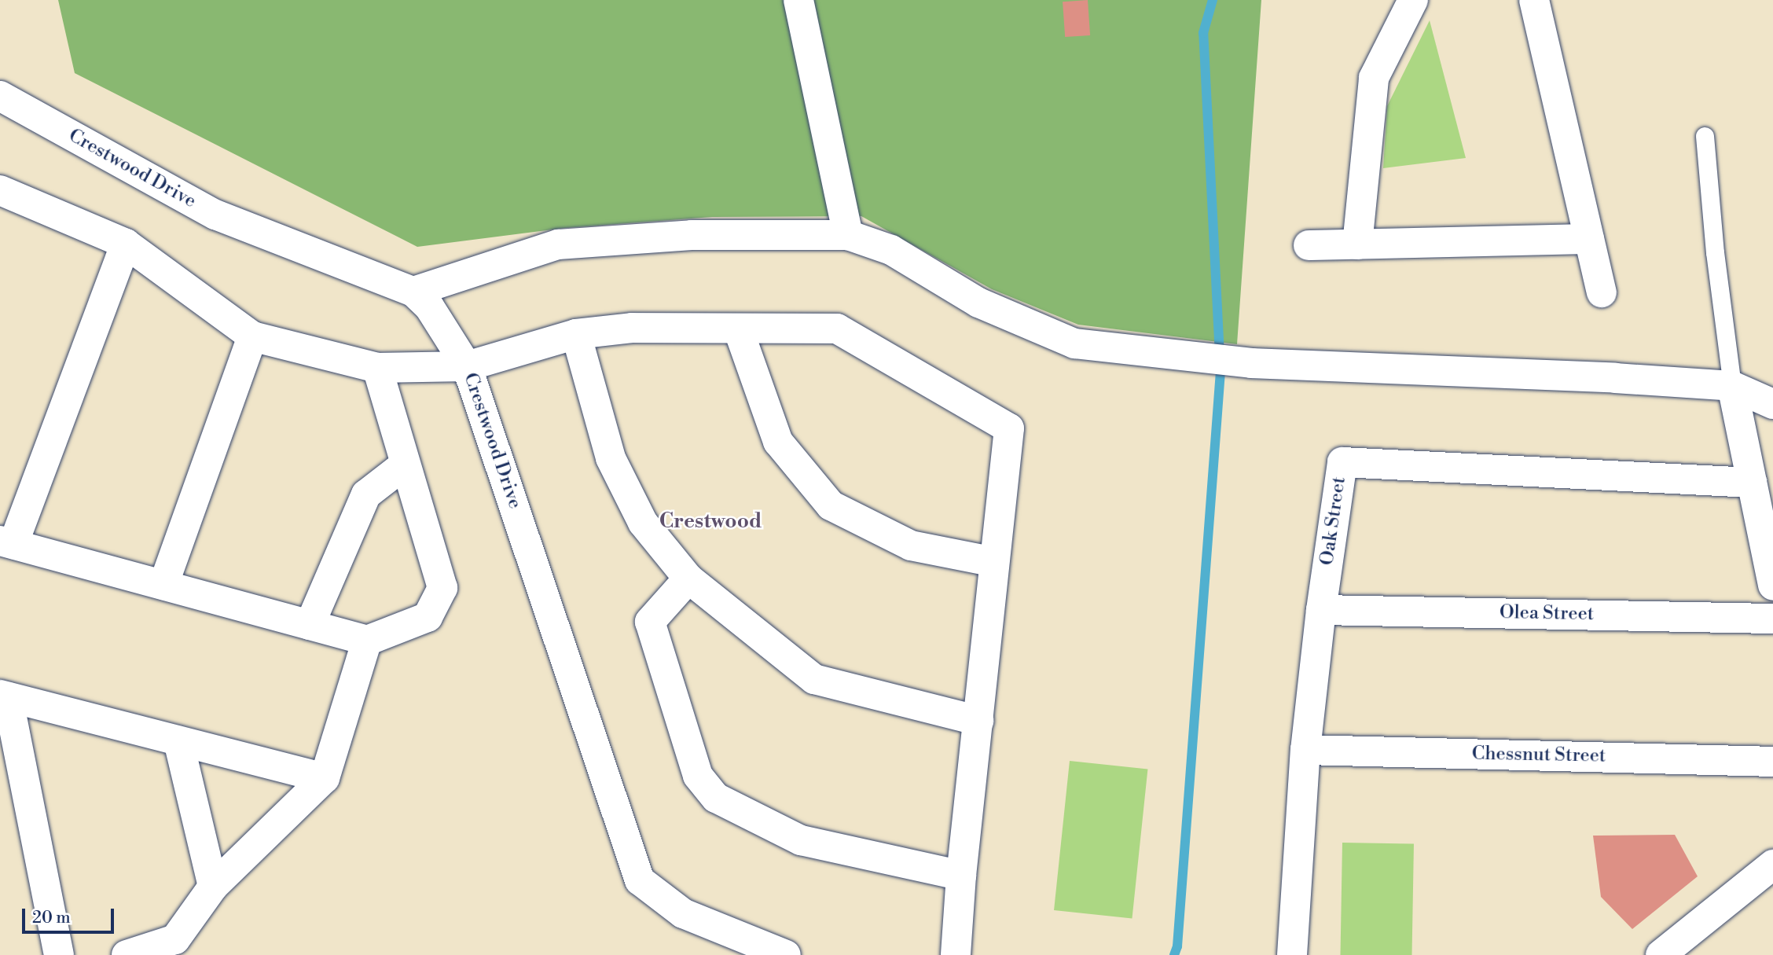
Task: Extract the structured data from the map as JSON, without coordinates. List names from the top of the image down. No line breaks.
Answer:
{"streets":{"street":["Crestwood Drive","Oak Street","Olea Street","Chessnut Street"]},"crossings":[["Oak Street","Olea Street"],["Oak Street","Chessnut Street"]],"districts":["Crestwood"],"scale_bar":"20 m"}
